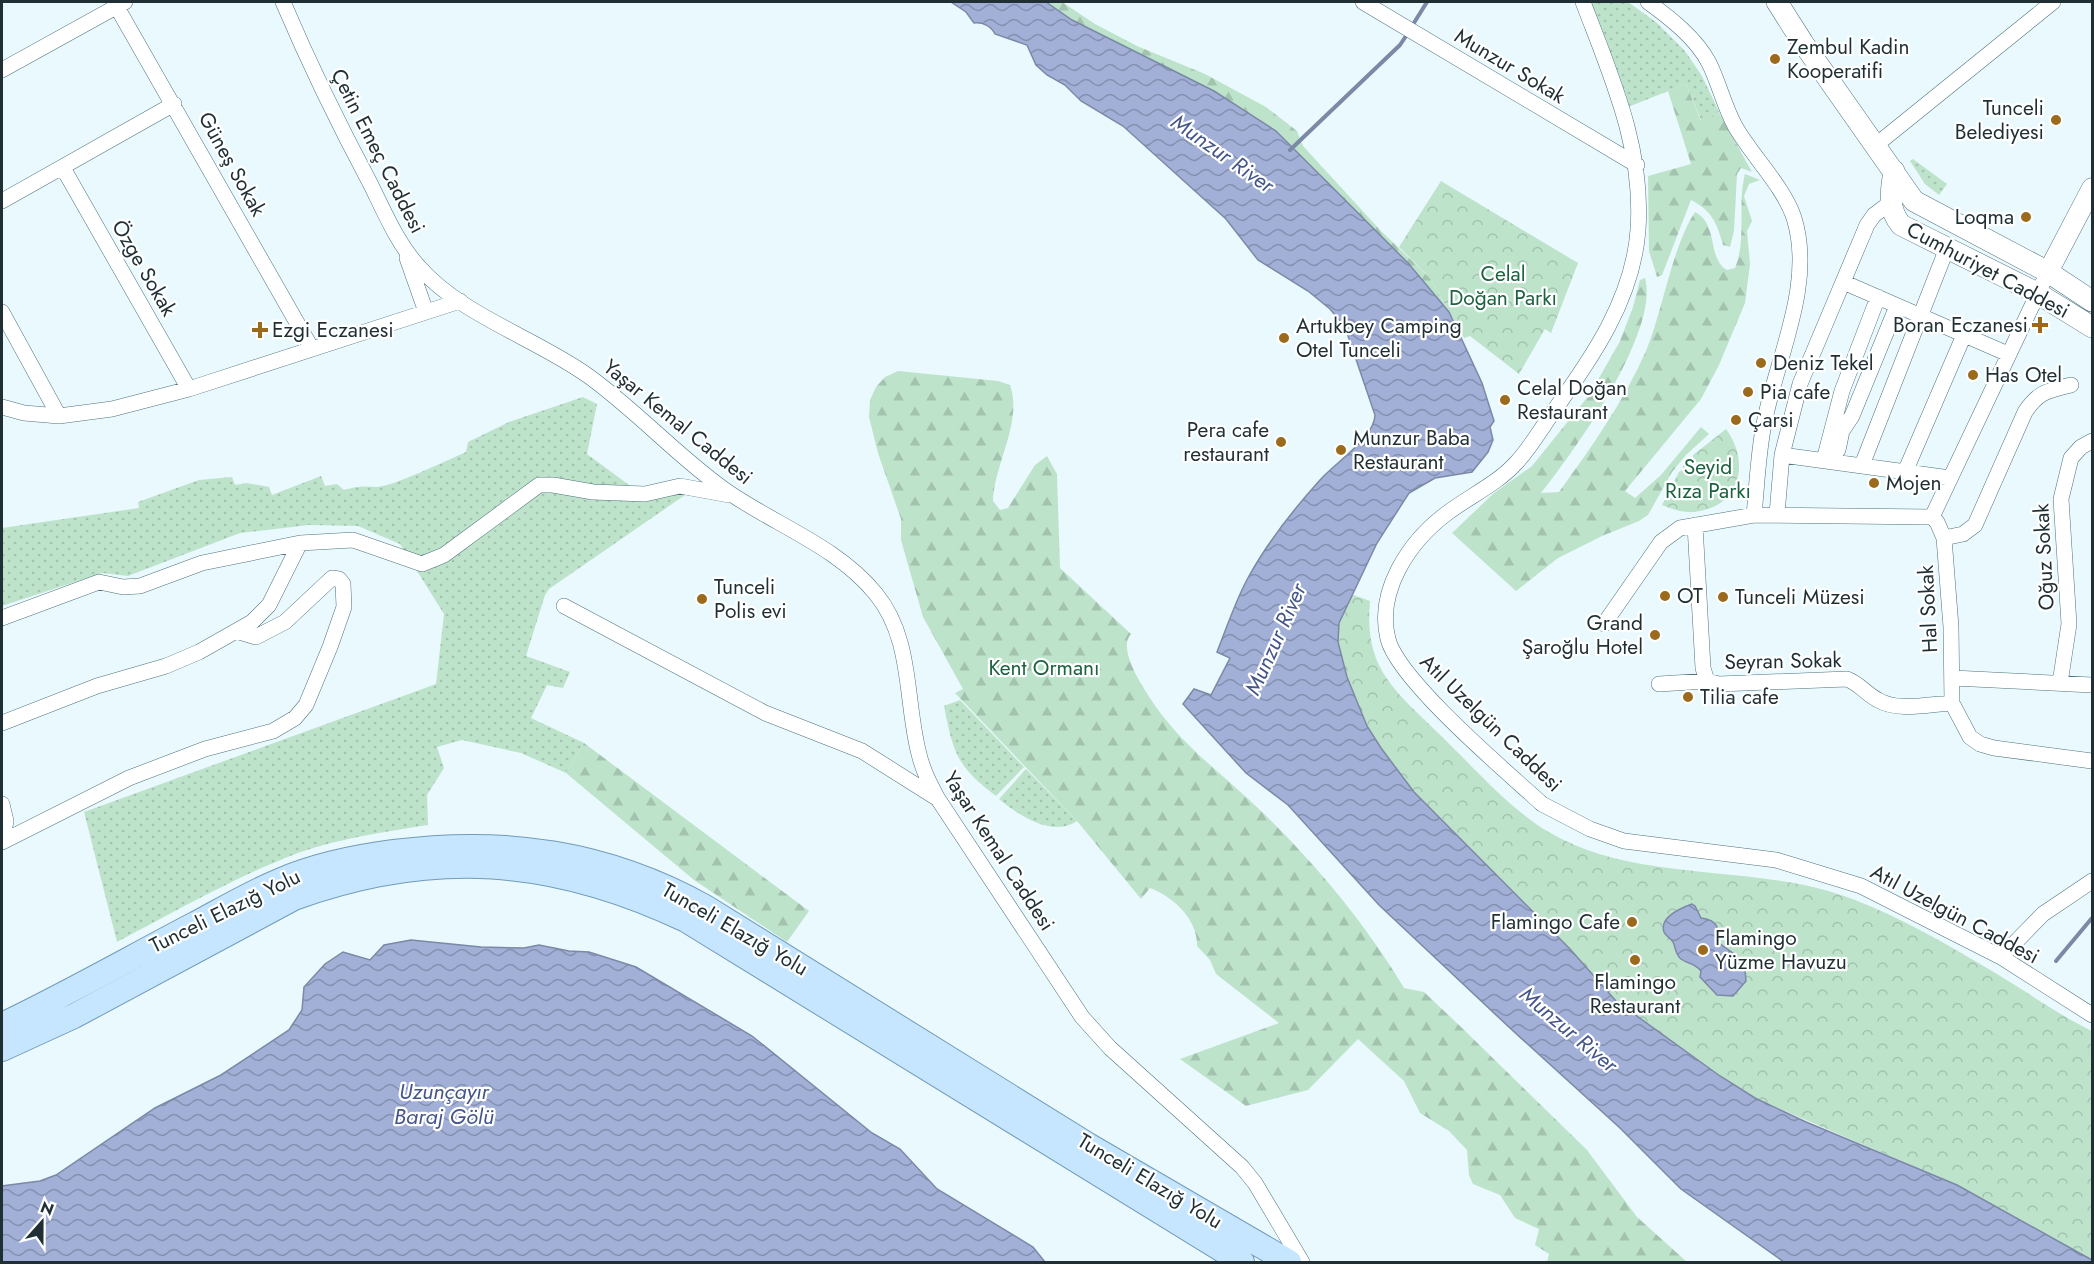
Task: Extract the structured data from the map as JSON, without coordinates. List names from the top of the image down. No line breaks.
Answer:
{"streets":{"main road":["Cumhuriyet Caddesi","Tunceli Elazığ Yolu"],"street":["Munzur Sokak","Çetin Emeç Caddesi","Güneş Sokak","Özge Sokak","Yaşar Kemal Caddesi","Oğuz Sokak","Hal Sokak","Seyran Sokak","Atıl Uzelgün Caddesi"]},"crossings":[["Munzur Sokak","Atıl Uzelgün Caddesi"],["Çetin Emeç Caddesi","Yaşar Kemal Caddesi"],["Hal Sokak","Seyran Sokak"]],"water":["Munzur River","Uzunçayır Baraj Gölü"],"parks":["Celal Doğan Parkı","Seyid Rıza Parkı","Kent Ormanı"],"places":{"other":["Zembul Kadin Kooperatifi","Tunceli Belediyesi","Loqma","Artukbey Camping Otel Tunceli","Deniz Tekel","Has Otel","Pia cafe","Celal Doğan Restaurant","Çarsi","Pera cafe restaurant","Munzur Baba Restaurant","Mojen","OT","Tunceli Müzesi","Tunceli Polis evi","Grand Şaroğlu Hotel","Tilia cafe","Flamingo Cafe","Flamingo Yüzme Havuzu","Flamingo Restaurant"],"health":["Boran Eczanesi","Ezgi Eczanesi"]},"north":"top"}
